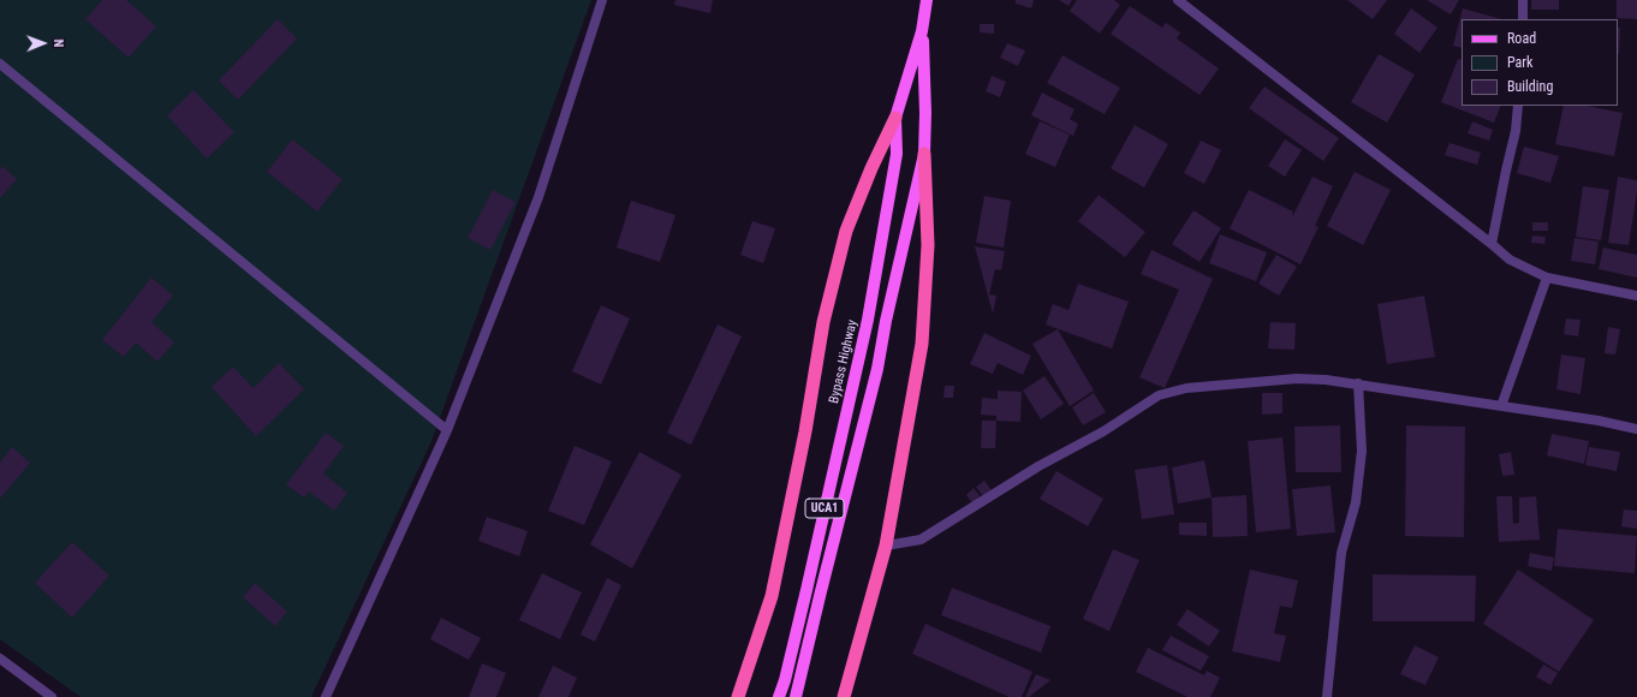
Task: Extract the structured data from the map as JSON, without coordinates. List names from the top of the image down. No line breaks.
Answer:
{"streets":{"main road":["Bypass Highway","UCA1"]},"legend":["Road","Park","Building"],"north":"right"}
